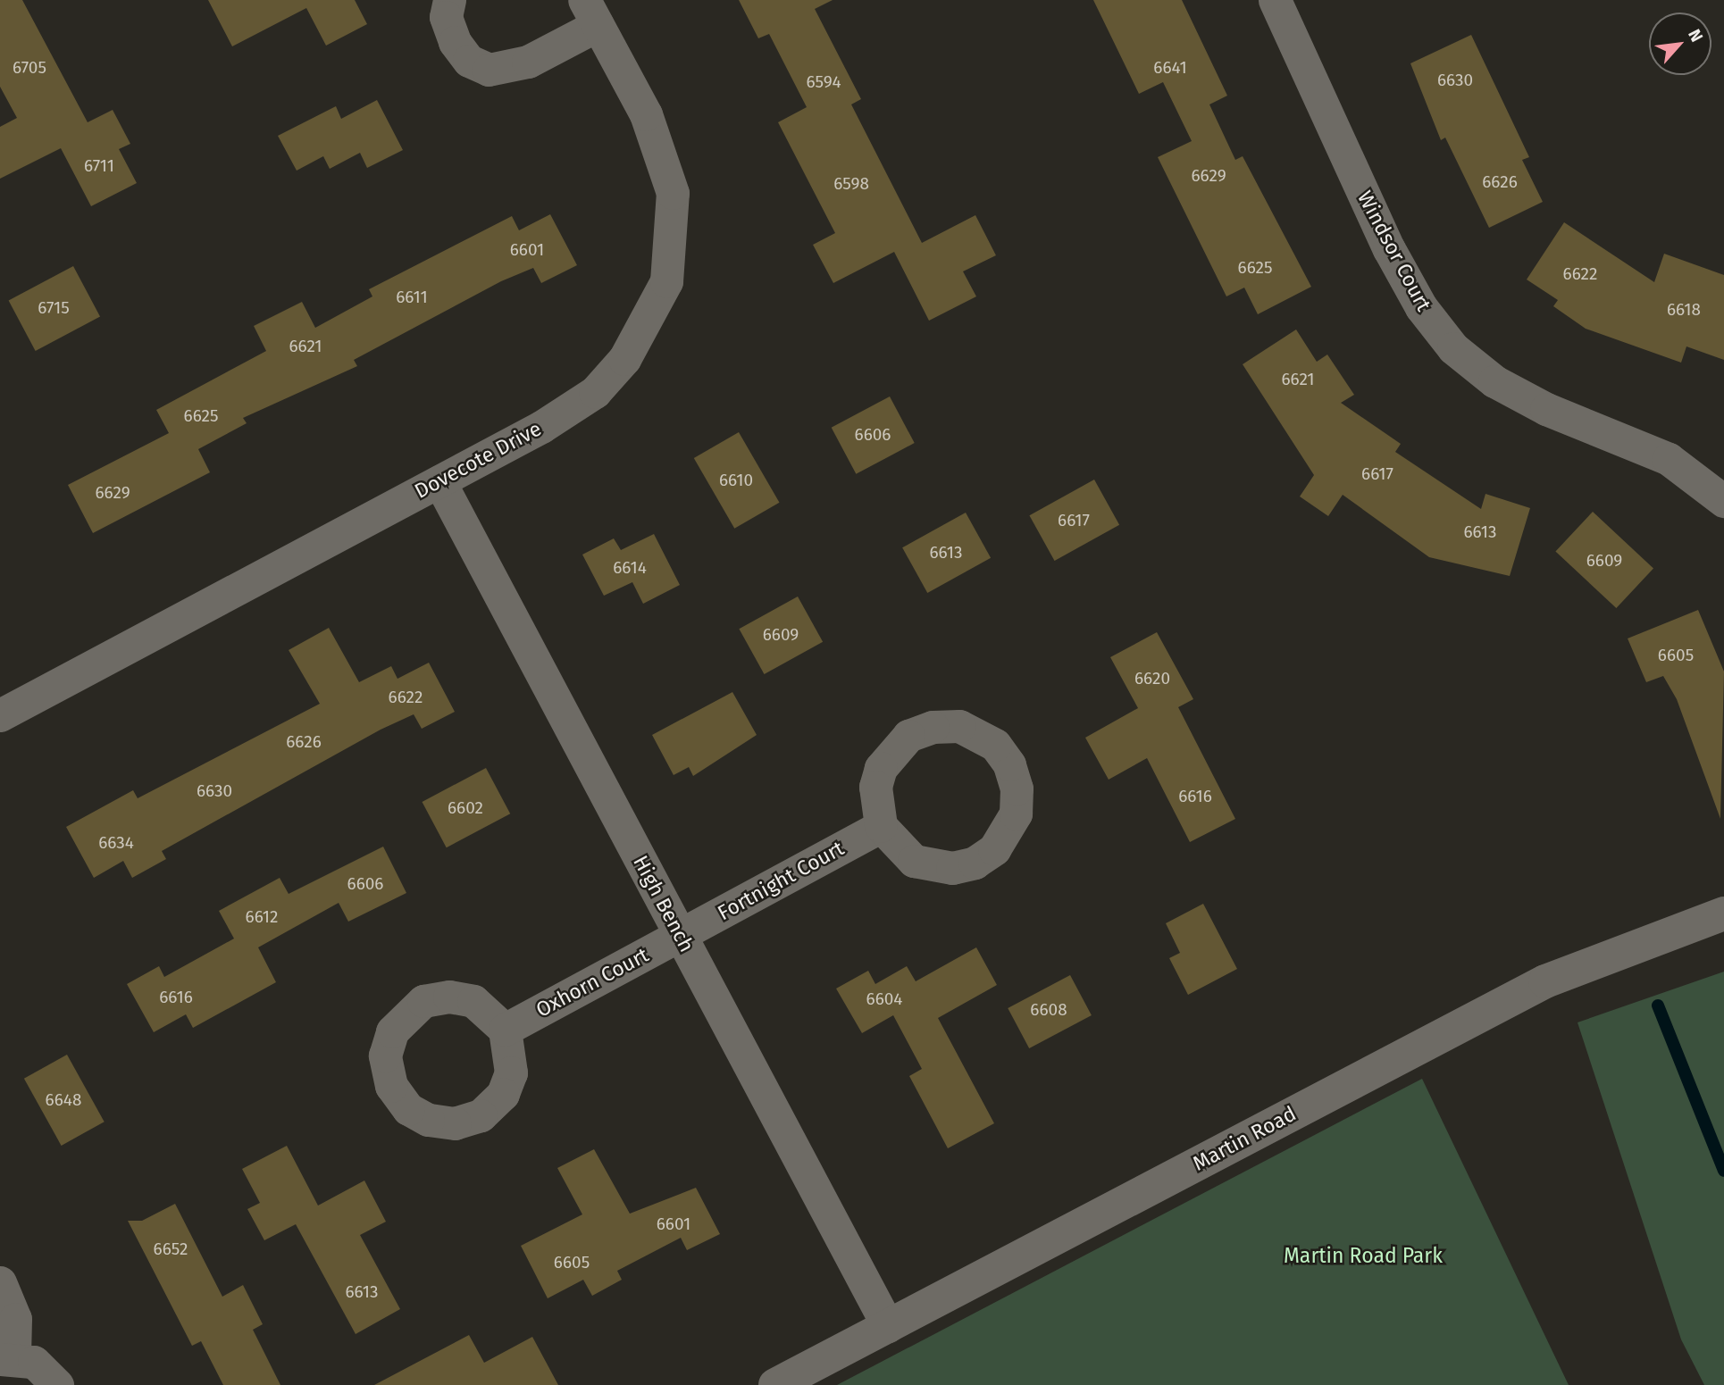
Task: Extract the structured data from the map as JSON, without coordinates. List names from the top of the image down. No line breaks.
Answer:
{"streets":{"street":["Windsor Court","Dovecote Drive","Fortnight Court","High Bench","Oxhorn Court","Martin Road"]},"crossings":[["Dovecote Drive","High Bench"],["Fortnight Court","High Bench"],["Fortnight Court","Oxhorn Court"],["High Bench","Oxhorn Court"],["High Bench","Martin Road"]],"parks":["Martin Road Park"],"house_numbers":["6705","6641","6630","6594","6711","6629","6626","6598","6601","6625","6622","6611","6715","6618","6621","6621","6625","6606","6617","6610","6629","6617","6613","6613","6609","6614","6609","6605","6620","6622","6626","6630","6616","6602","6634","6606","6612","6616","6604","6608","6648","6601","6652","6605","6613"],"north":"top right"}
